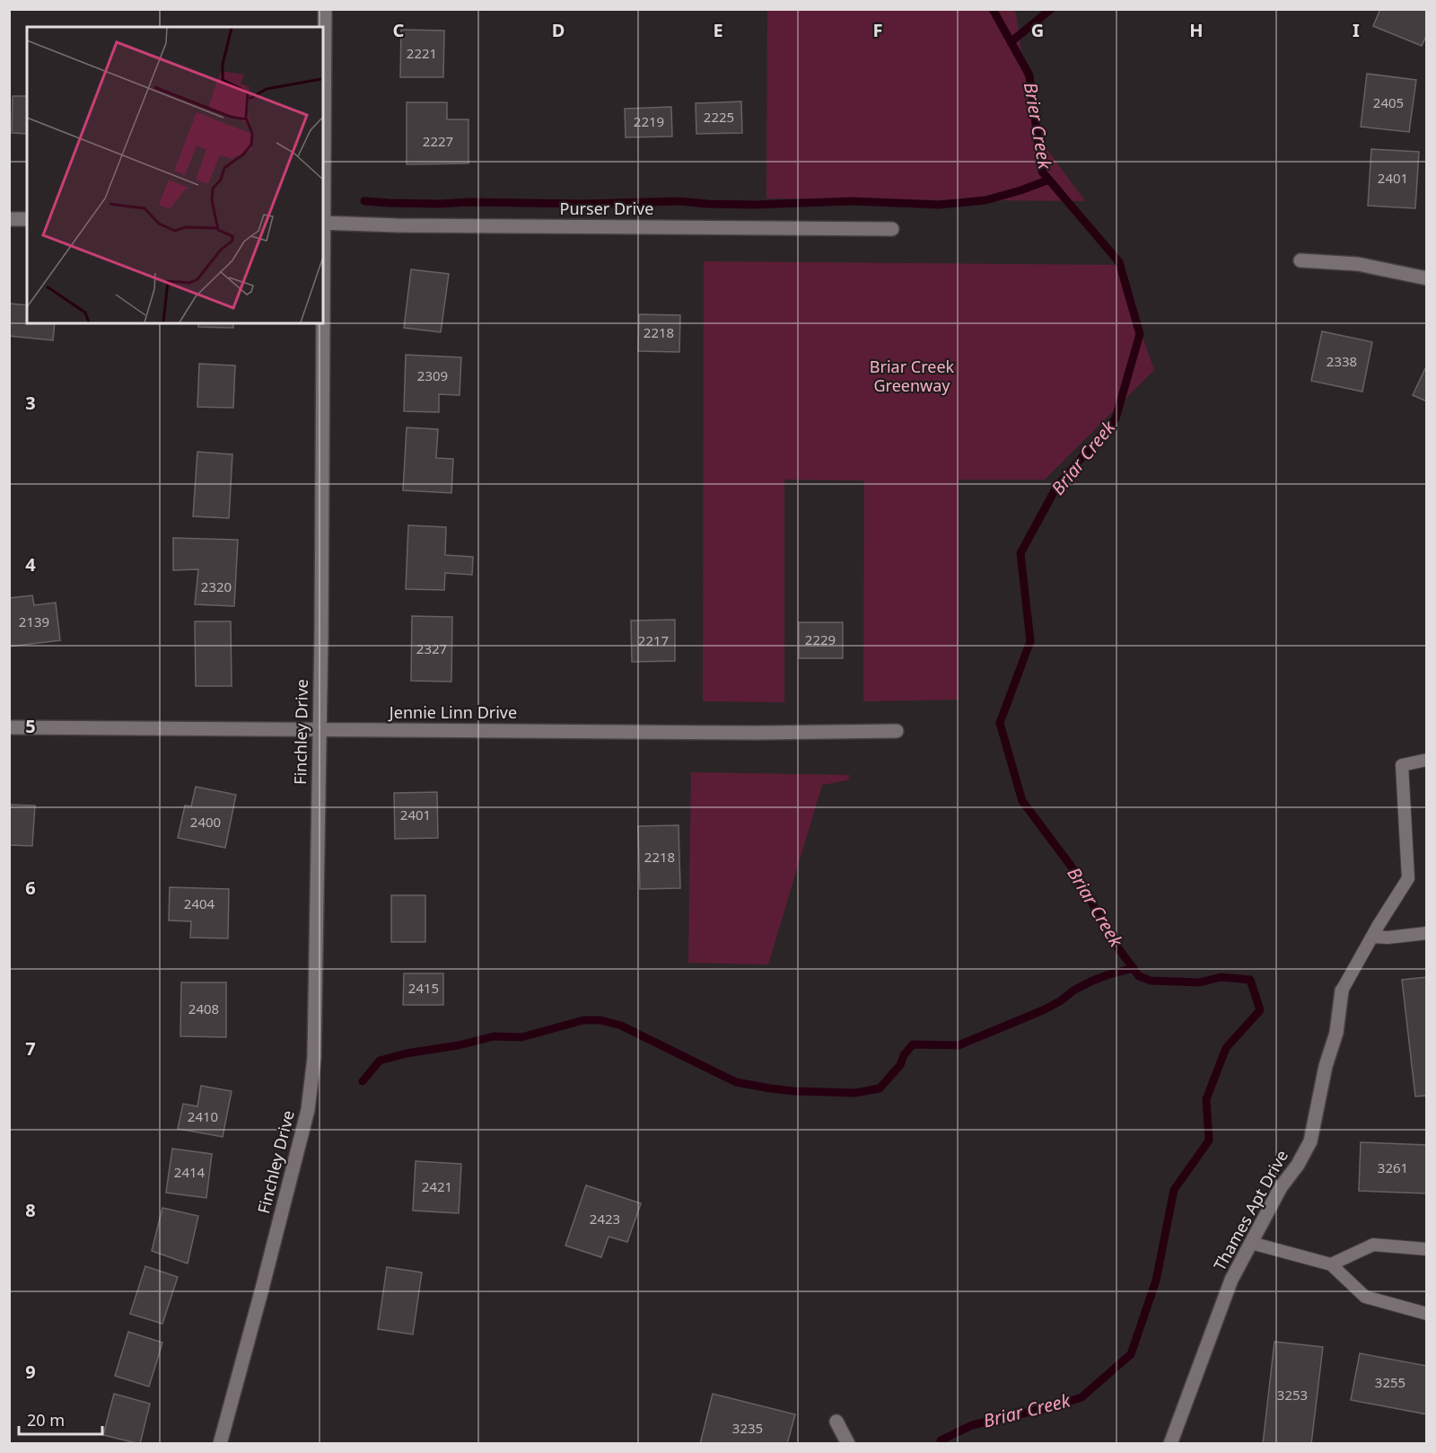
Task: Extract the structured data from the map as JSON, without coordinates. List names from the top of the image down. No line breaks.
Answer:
{"streets":{"street":["Purser Drive","Jennie Linn Drive","Finchley Drive","Thames Apt Drive"]},"crossings":[["Purser Drive","Finchley Drive"],["Jennie Linn Drive","Finchley Drive"]],"water":["Brier Creek","Briar Creek"],"parks":["Briar Creek Greenway"],"house_numbers":["2221","2405","2225","2219","2227","2401","2218","2338","2309","2320","2139","2229","2217","2327","2401","2400","2218","2404","2415","2408","2410","3261","2414","2421","2423","3255","3253","3235"],"scale_bar":"20 m","grid":{"columns":["C","D","E","F","G","H","I"],"rows":["3","4","5","6","7","8","9"]}}
